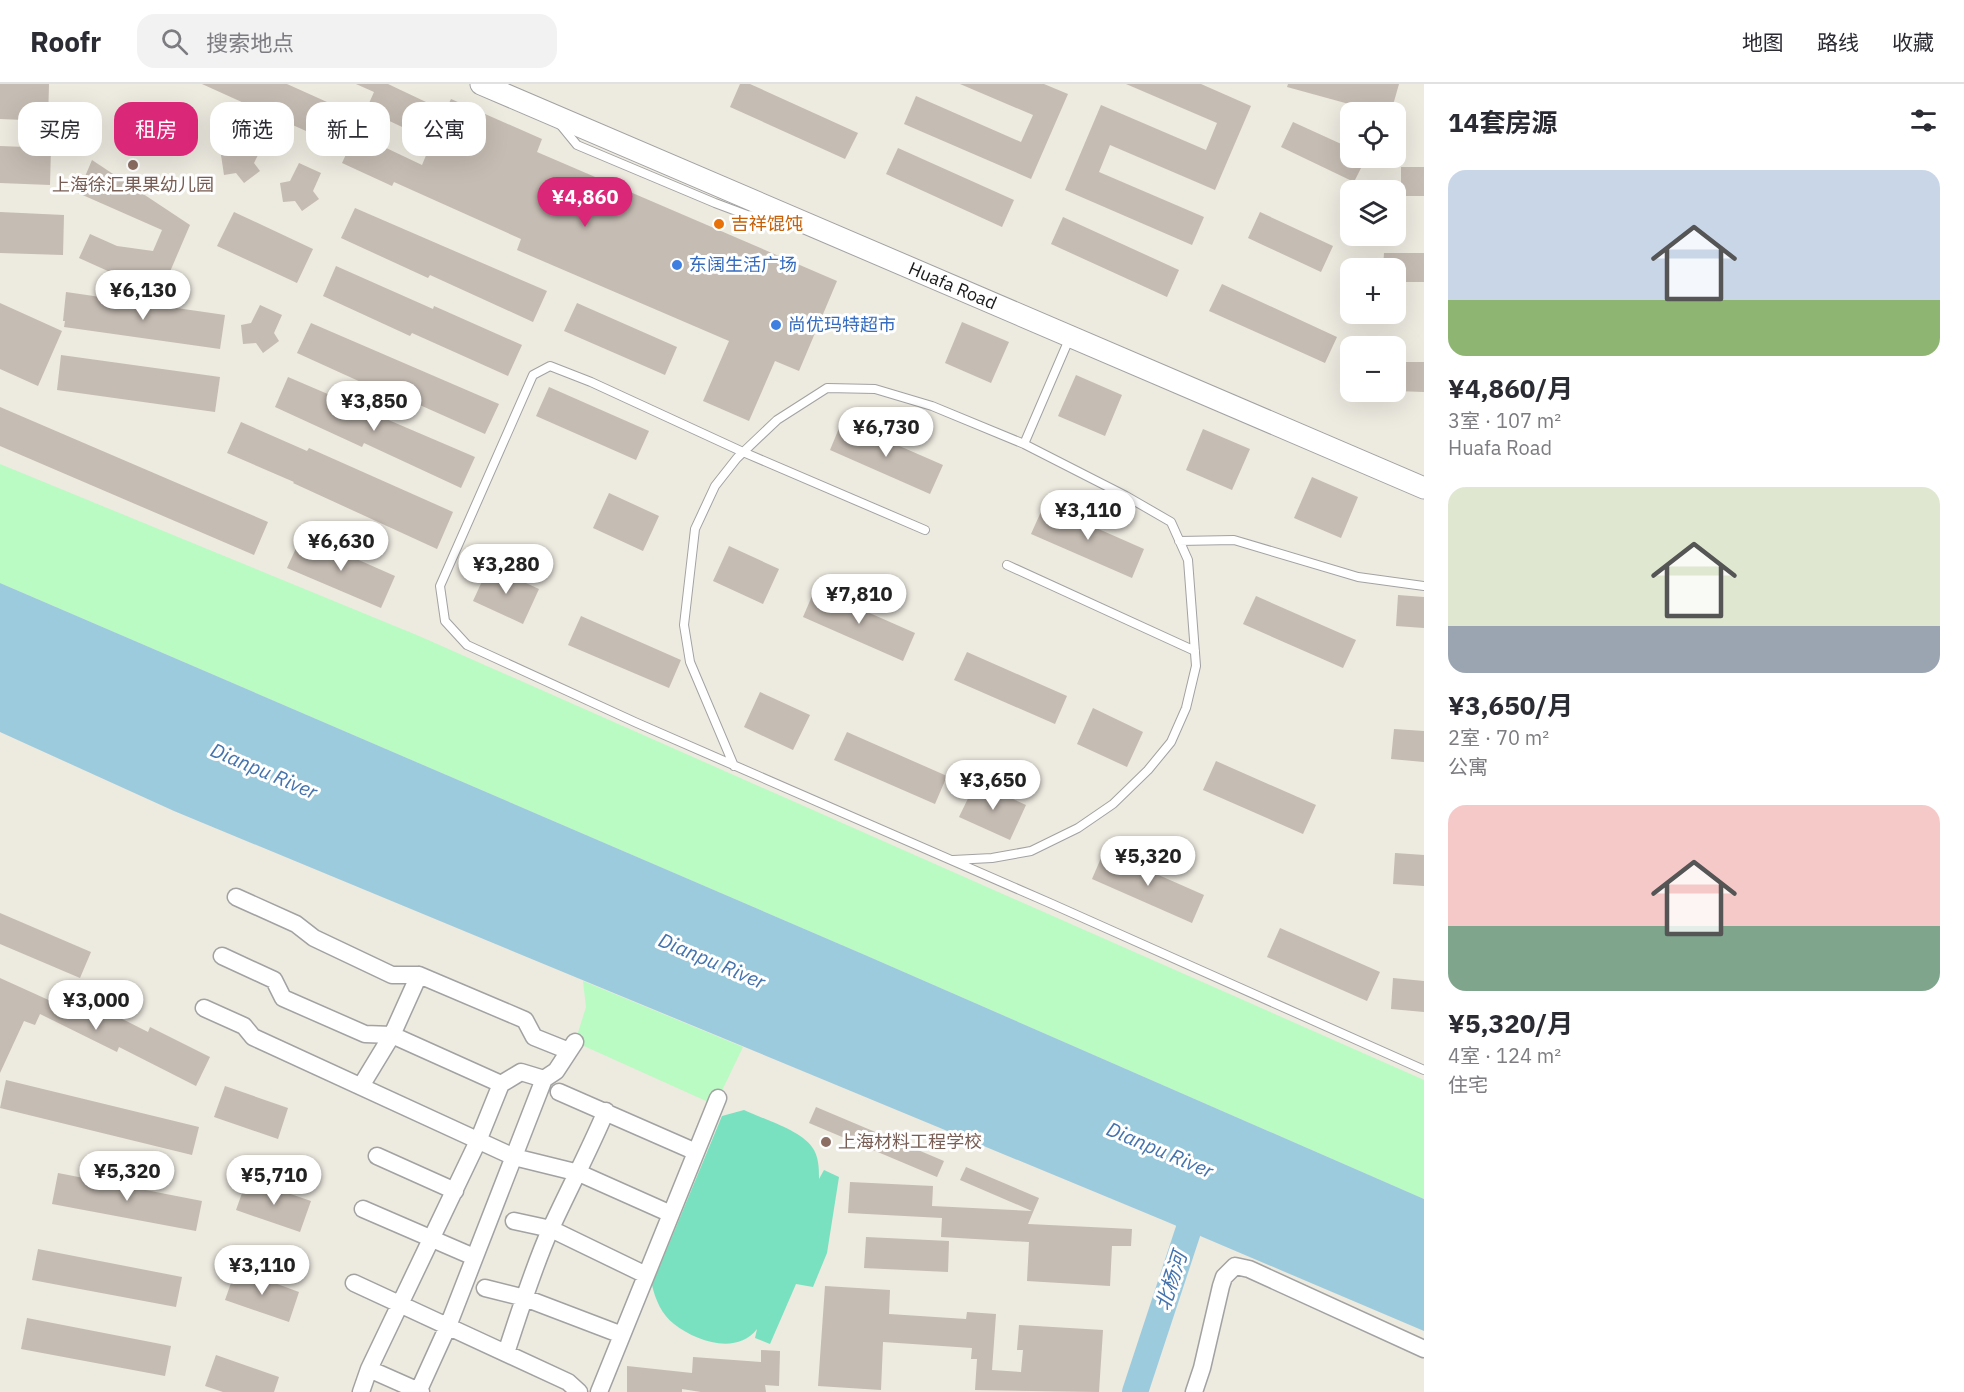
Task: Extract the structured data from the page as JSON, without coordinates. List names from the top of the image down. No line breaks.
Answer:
{"streets":{"street":["Huafa Road"]},"water":["Dianpu River","北杨河"],"places":["上海徐汇果果幼儿园","吉祥馄饨","东阔生活广场","尚优玛特超市","上海材料工程学校"],"page":{"header":"Roofr","search":"搜索地点","nav":["地图","路线","收藏"],"heading":"14套房源","map_buttons":["+","−"],"chip":["买房","租房","筛选","新上","公寓"],"list":[{"name":"¥4,860/月","note":"3室 · 107 m² · Huafa Road"},{"name":"¥3,650/月","note":"2室 · 70 m² · 公寓"},{"name":"¥5,320/月","note":"4室 · 124 m² · 住宅"}],"price":["¥4,860","¥6,130","¥3,850","¥6,730","¥3,110","¥6,630","¥3,280","¥7,810","¥3,650","¥5,320","¥3,000","¥5,320","¥5,710","¥3,110"]}}
